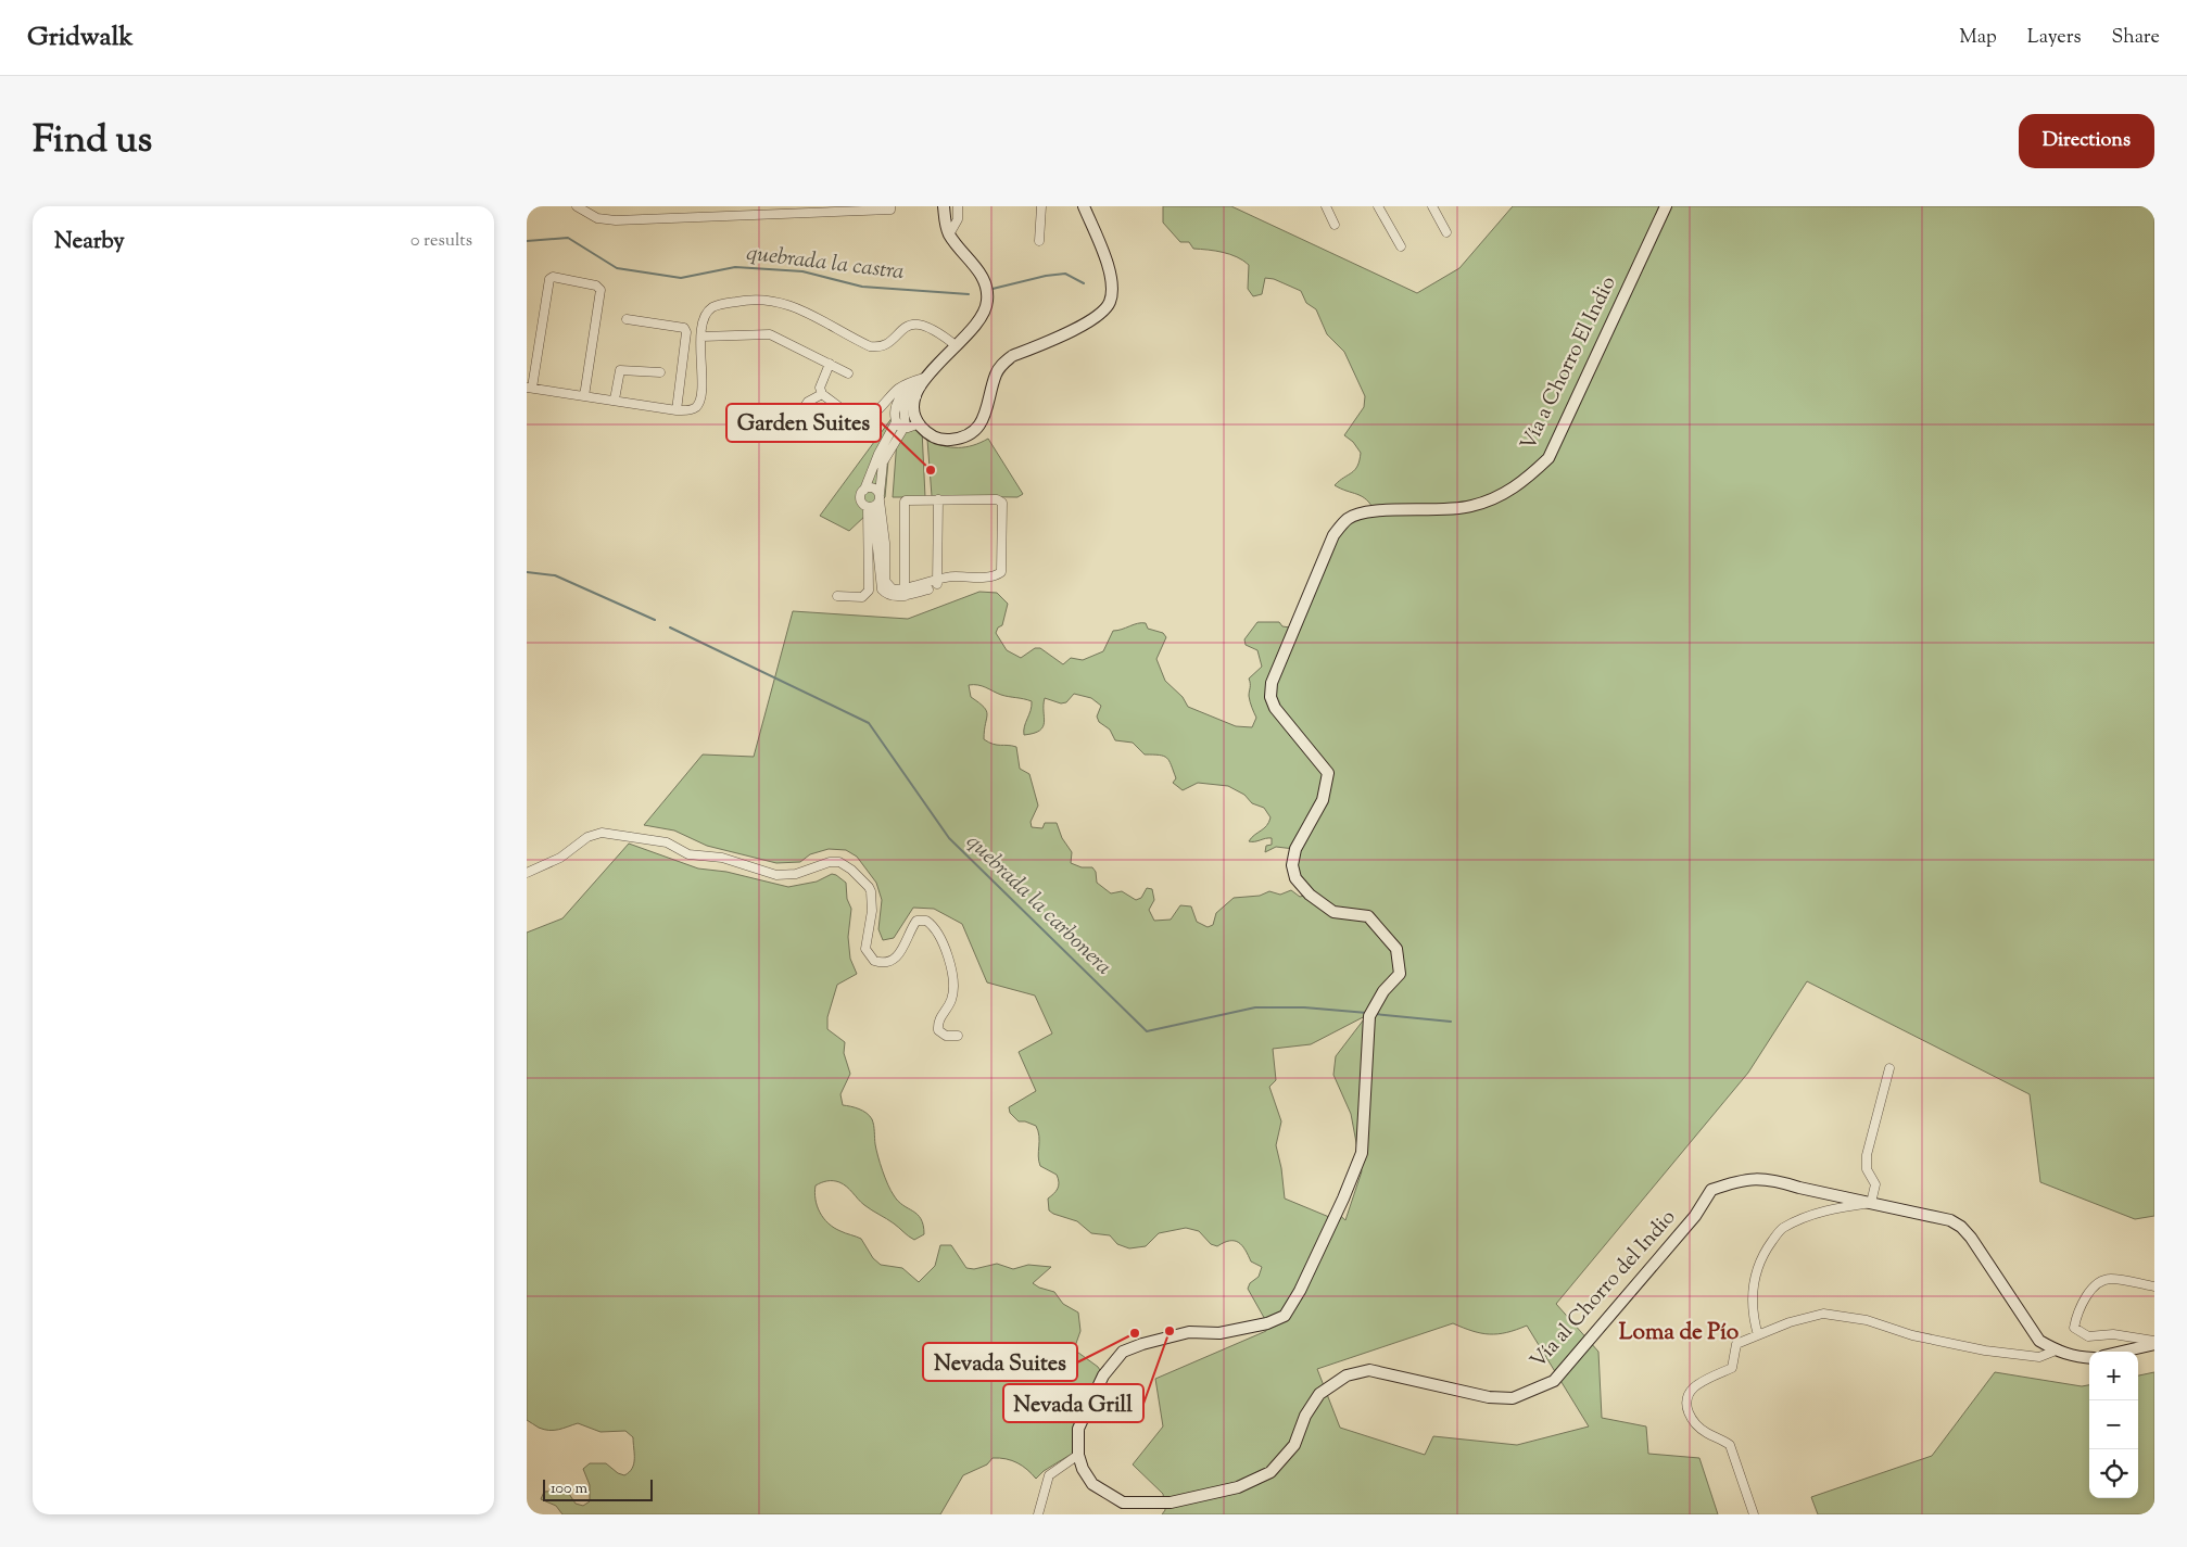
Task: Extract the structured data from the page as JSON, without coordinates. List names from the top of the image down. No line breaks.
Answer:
{"streets":{"street":["Vía a Chorro El Indio","Vía al Chorro del Indio"]},"crossings":[["Vía a Chorro El Indio","Vía al Chorro del Indio"]],"districts":["Loma de Pío"],"water":["quebrada la castra","quebrada la carbonera"],"places":["Garden Suites","Nevada Grill","Nevada Suites"],"scale_bar":"100 m","page":{"header":"Gridwalk","nav":["Map","Layers","Share"],"title":"Find us","buttons":"Directions","heading":["Nearby","0 results"],"map_buttons":["+","−"],"scale":"100 m"}}
